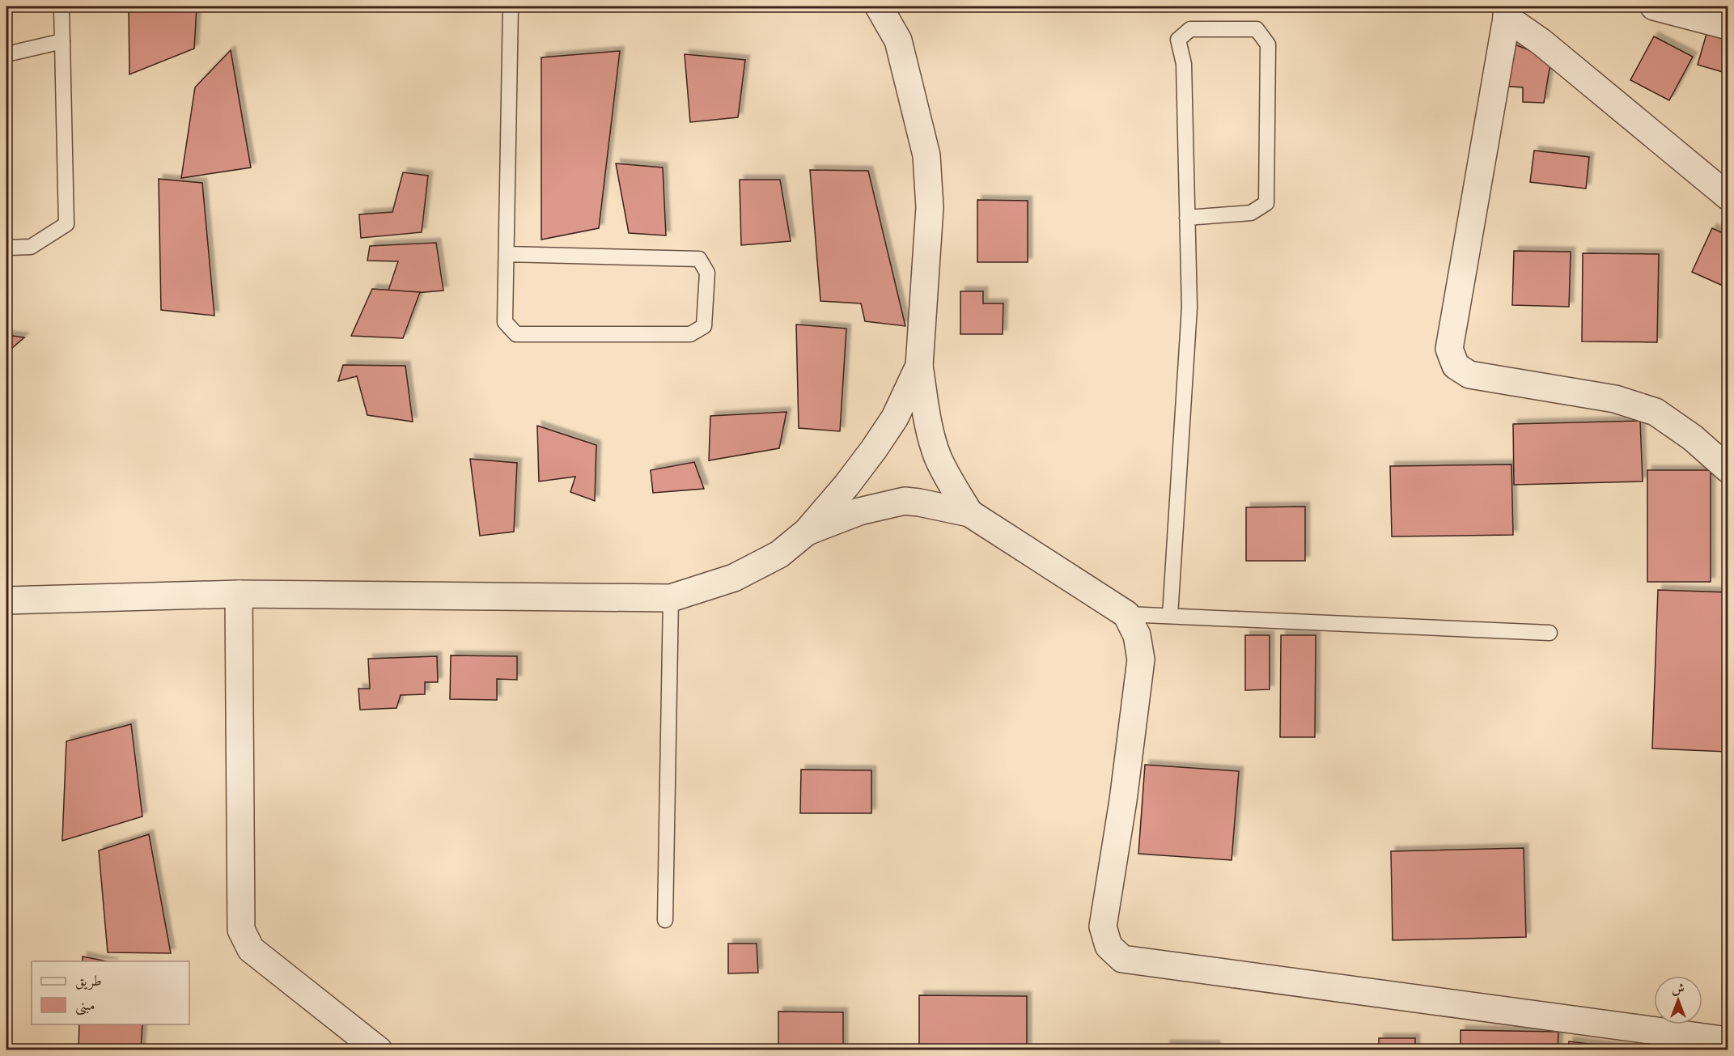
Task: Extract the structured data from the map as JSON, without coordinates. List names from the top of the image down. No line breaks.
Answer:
{"legend":["طريق","مبنى"],"north":"top"}
